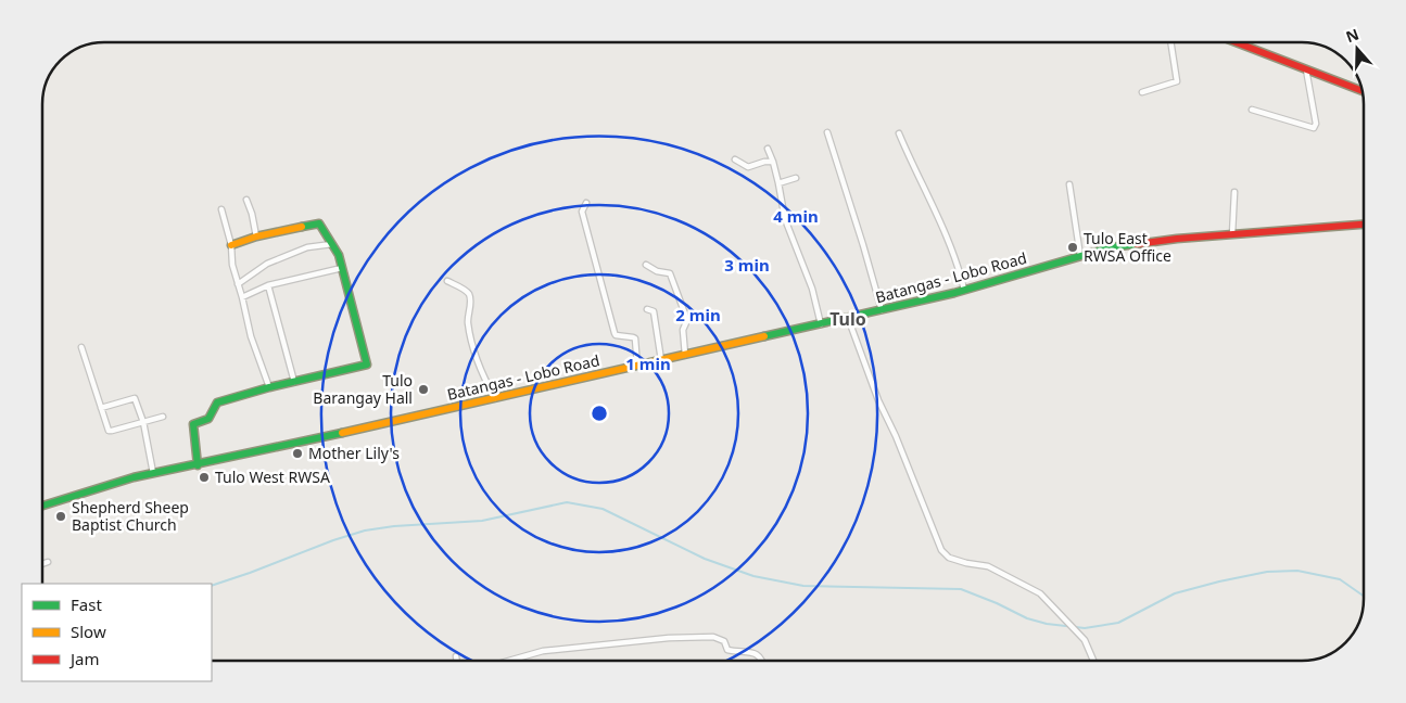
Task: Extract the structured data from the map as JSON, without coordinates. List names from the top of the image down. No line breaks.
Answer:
{"streets":{"main road":["Batangas - Lobo Road"]},"districts":["Tulo"],"places":["Tulo East RWSA Office","Tulo Barangay Hall","Mother Lily's","Tulo West RWSA","Shepherd Sheep Baptist Church"],"legend":["Fast","Slow","Jam"],"north":"top","rings":["4 min","3 min","2 min","1 min"]}
